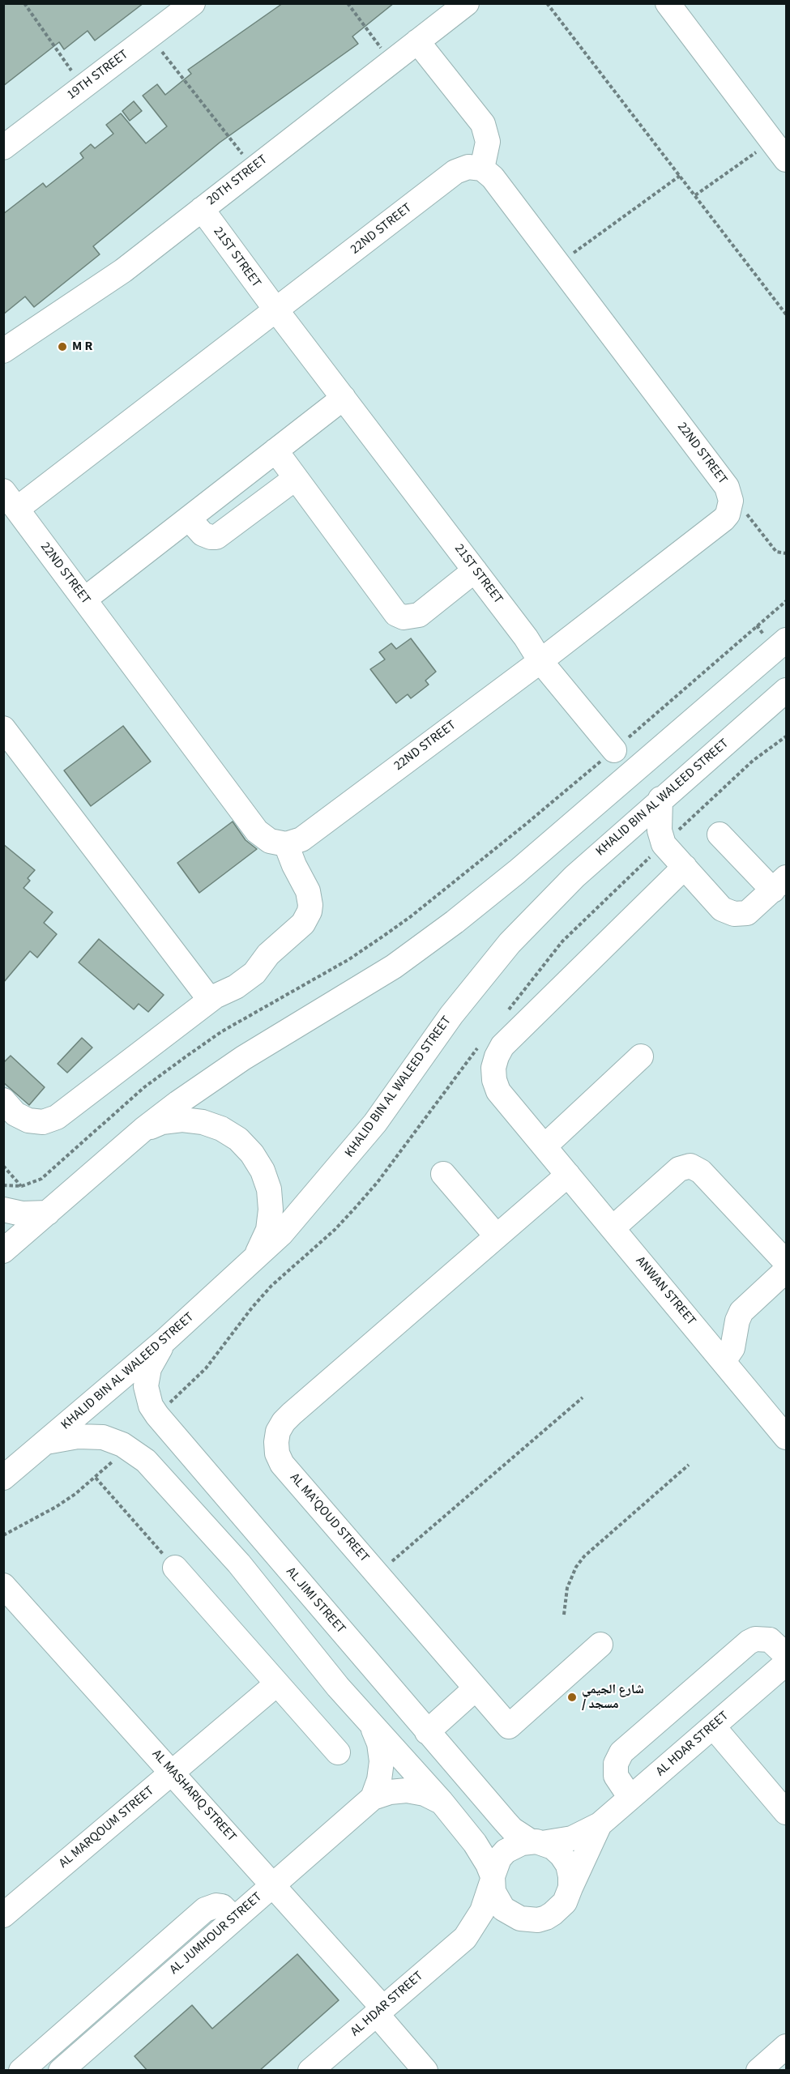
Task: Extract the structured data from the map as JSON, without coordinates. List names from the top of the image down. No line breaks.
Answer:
{"streets":{"street":["19TH STREET","20TH STREET","22ND STREET","21ST STREET","KHALID BIN AL WALEED STREET","ANWAN STREET","AL MA'QOUD STREET","AL JIMI STREET","AL HDAR STREET","AL MASHARIQ STREET","AL MARQOUM STREET","AL JUMHOUR STREET"]},"crossings":[["20TH STREET","21ST STREET"],["22ND STREET","21ST STREET"],["KHALID BIN AL WALEED STREET","AL JIMI STREET"],["ANWAN STREET","AL MA'QOUD STREET"],["AL JIMI STREET","AL HDAR STREET"],["AL HDAR STREET","AL MASHARIQ STREET"],["AL MASHARIQ STREET","AL MARQOUM STREET"],["AL MASHARIQ STREET","AL JUMHOUR STREET"]],"places":["M R","شارع الجيمي / مسجد"]}
